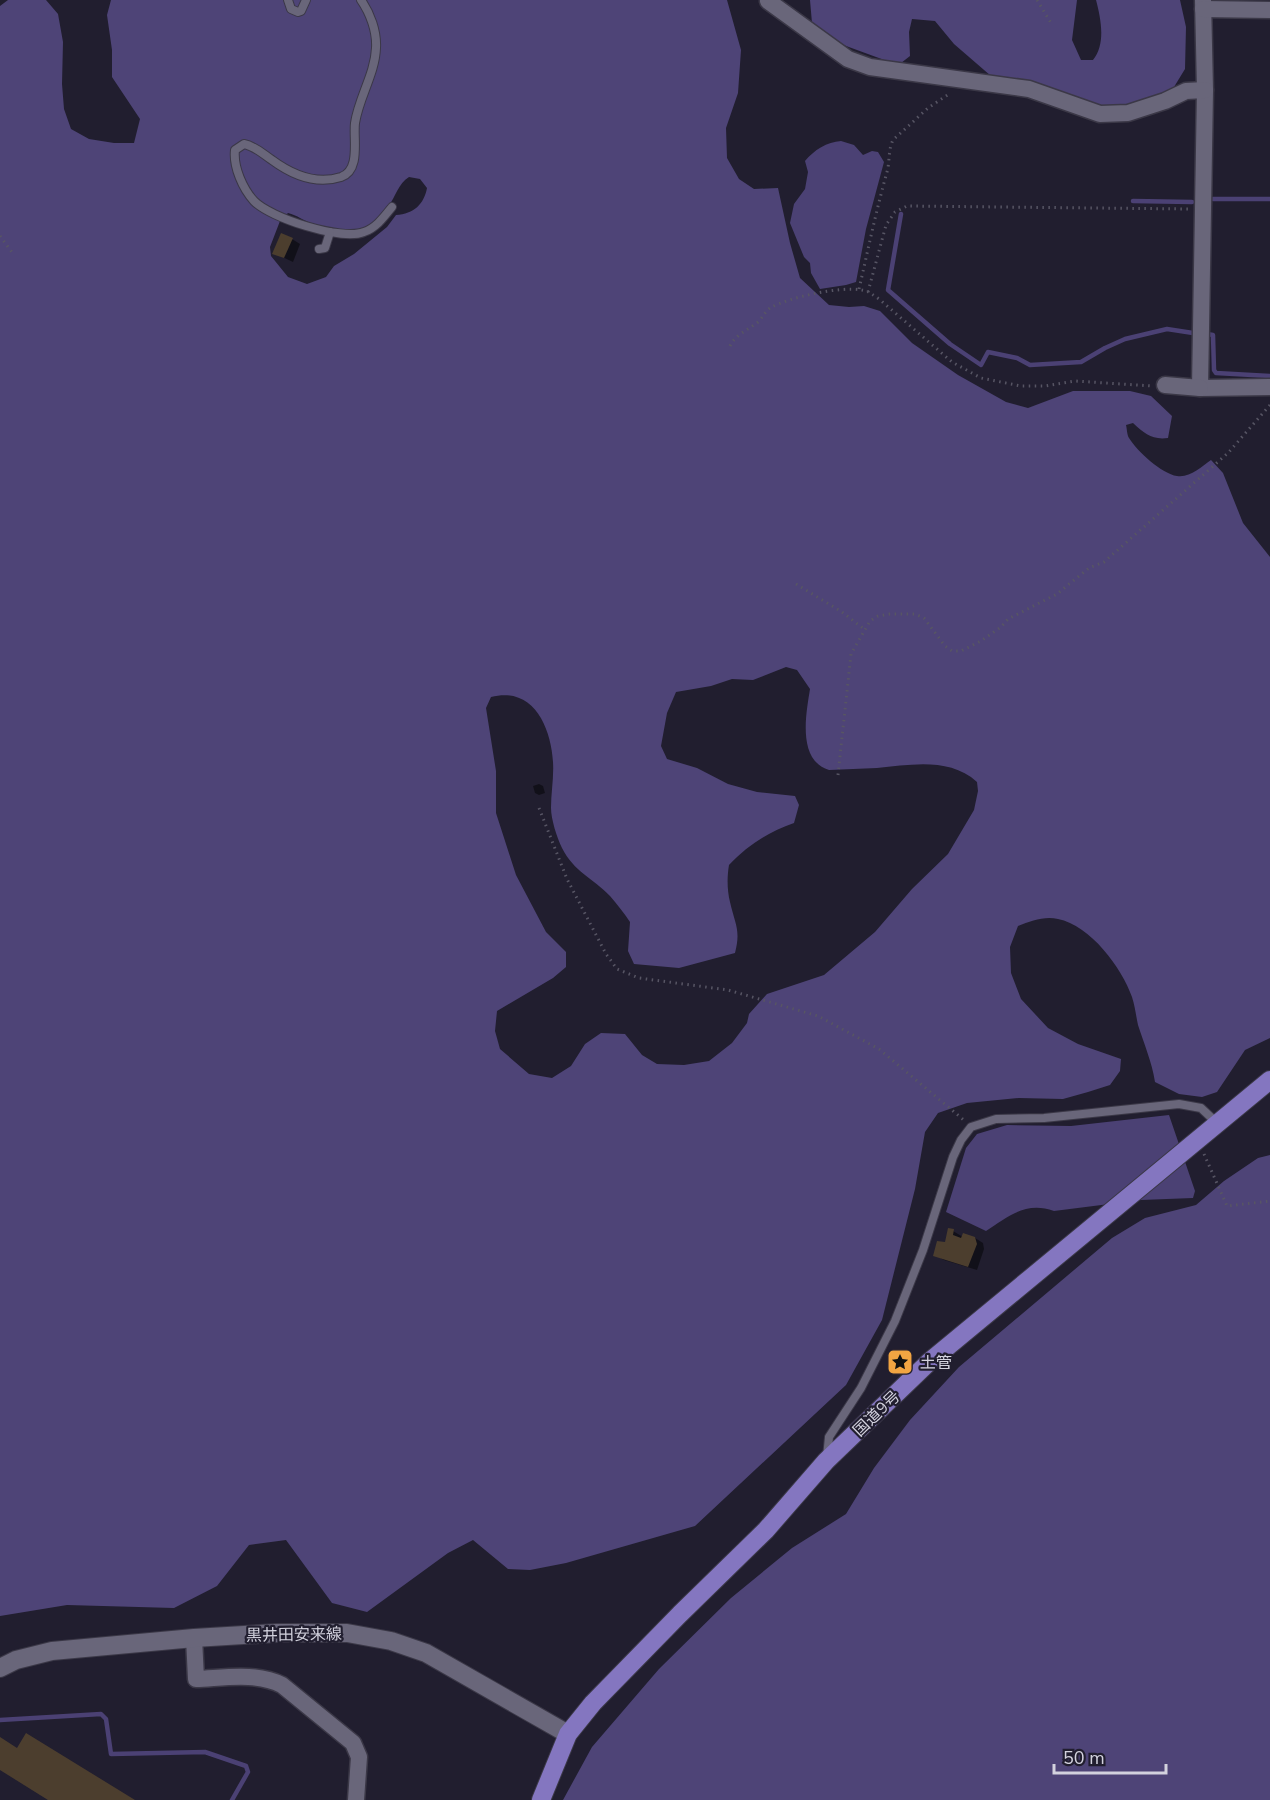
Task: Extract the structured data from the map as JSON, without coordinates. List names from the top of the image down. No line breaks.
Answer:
{"streets":{"highway":["国道9号"],"main road":["黒井田安来線"]},"crossings":[["国道9号","黒井田安来線"]],"places":{"place":["土管"]},"scale_bar":"50 m"}
